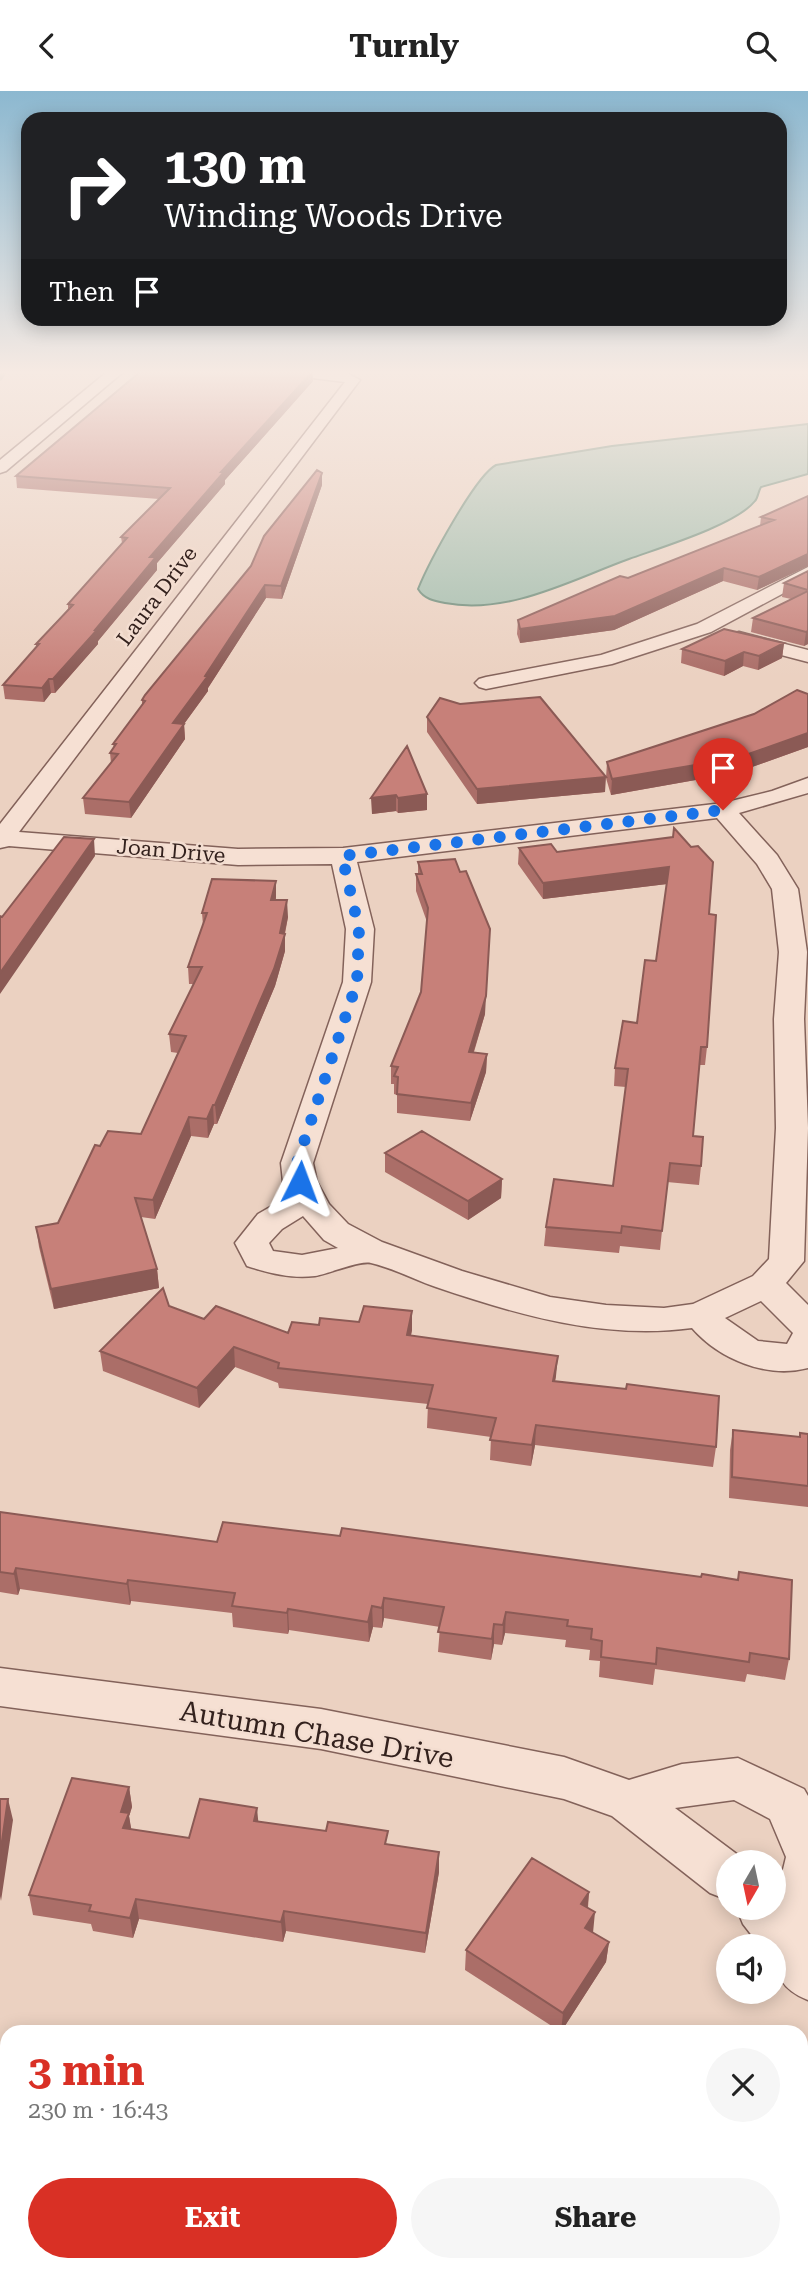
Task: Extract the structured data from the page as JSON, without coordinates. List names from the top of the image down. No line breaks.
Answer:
{"streets":{"street":["Laura Drive","Joan Drive","Autumn Chase Drive"]},"crossings":[["Laura Drive","Joan Drive"]],"north":"bottom","page":{"header":"Turnly","turn":["130 m","Winding Woods Drive"],"then":"Then","heading":["3 min","230 m · 16:43"],"buttons":["Exit","Share"]}}
